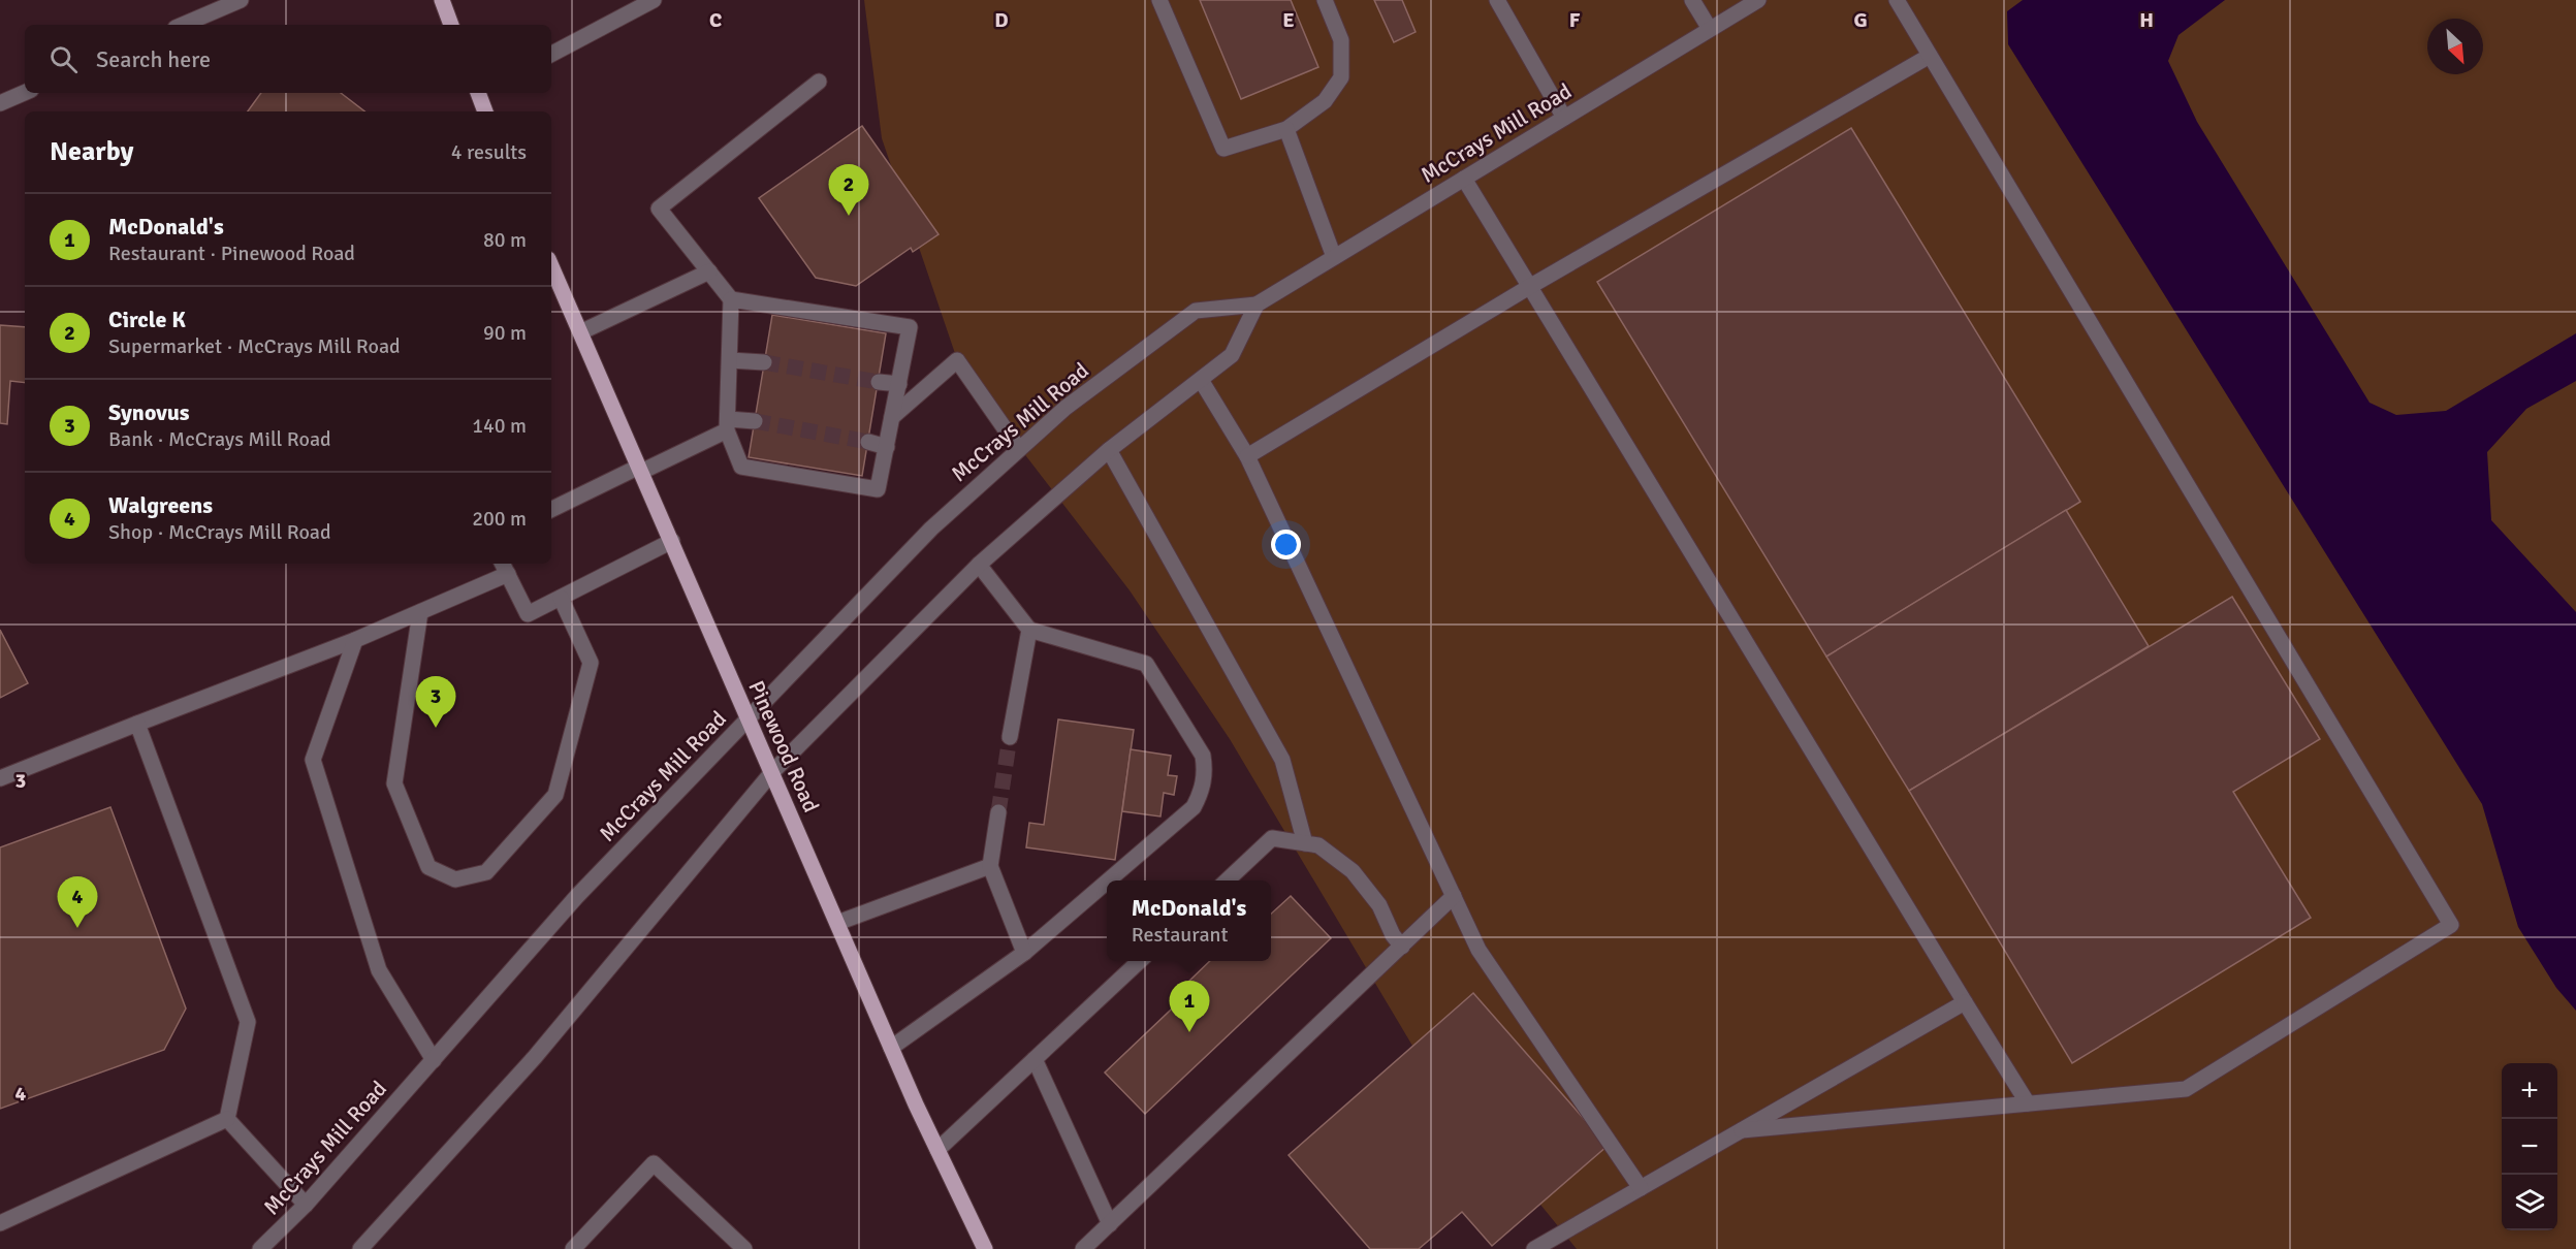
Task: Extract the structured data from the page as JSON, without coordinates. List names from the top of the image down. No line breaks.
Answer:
{"streets":{"main road":["Pinewood Road"],"street":["McCrays Mill Road"]},"crossings":[["McCrays Mill Road","Pinewood Road"]],"north":"bottom right","page":{"search":"Search here","heading":["Nearby","4 results"],"pins":["2","3","4","1"],"list":[{"mark":"1","name":"McDonald's","note":"Restaurant · Pinewood Road","value":"80 m"},{"mark":"2","name":"Circle K","note":"Supermarket · McCrays Mill Road","value":"90 m"},{"mark":"3","name":"Synovus","note":"Bank · McCrays Mill Road","value":"140 m"},{"mark":"4","name":"Walgreens","note":"Shop · McCrays Mill Road","value":"200 m"}],"popup":["McDonald's","Restaurant"],"map_buttons":["+","−"]},"grid":{"columns":["C","D","E","F","G","H"],"rows":["3","4"]}}
